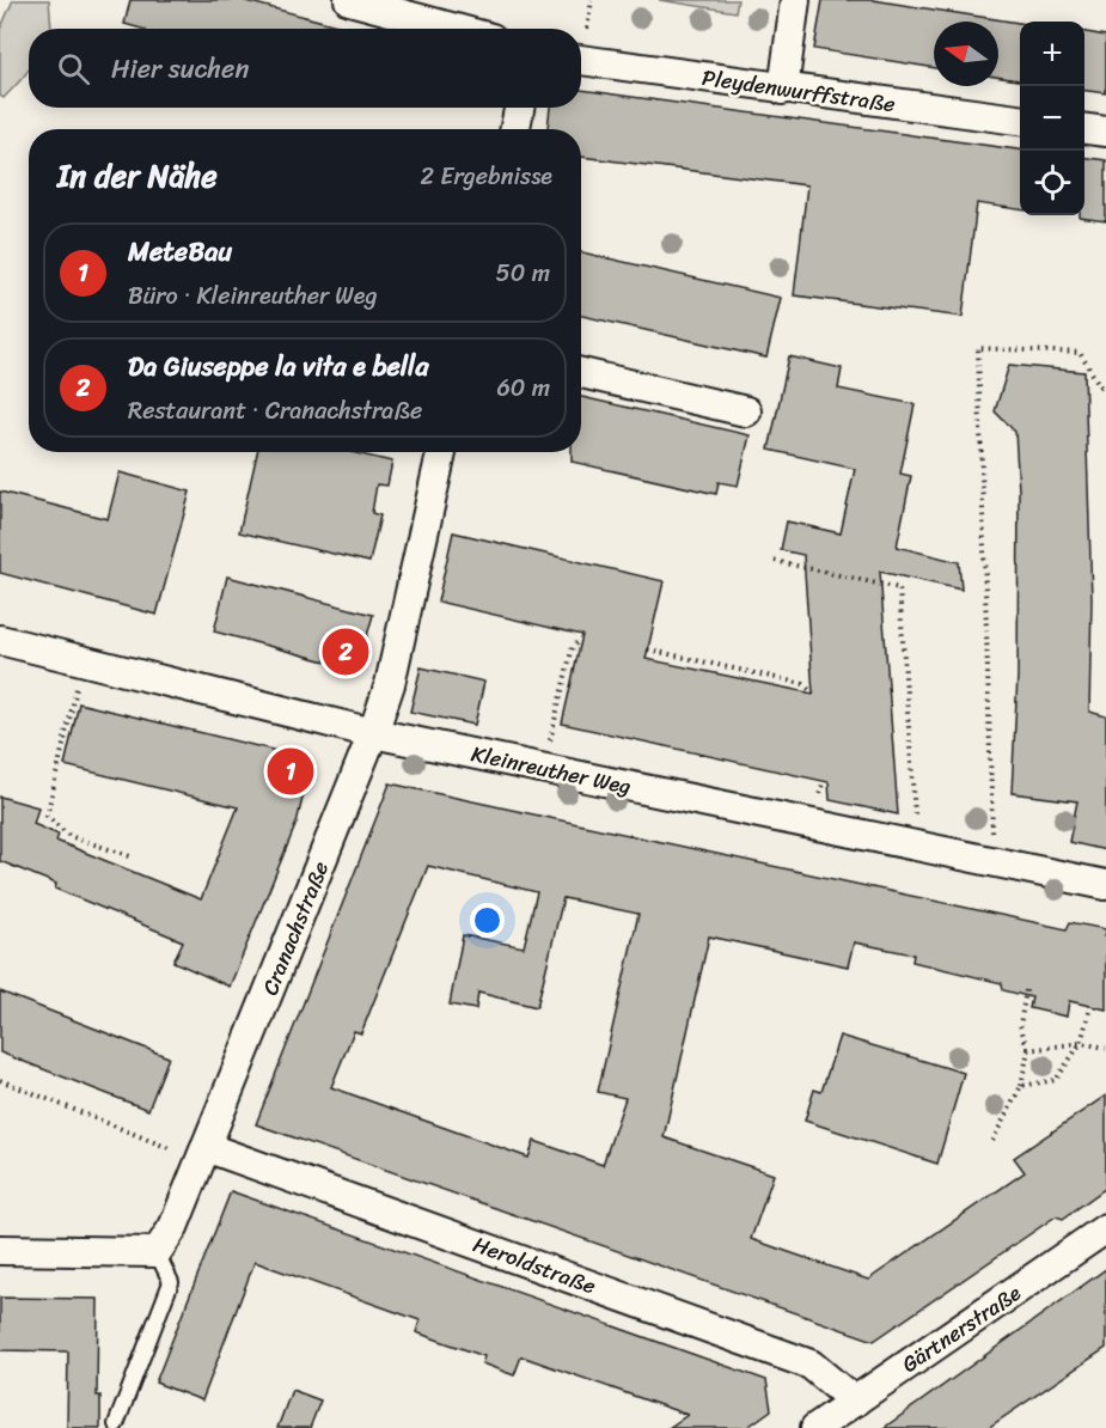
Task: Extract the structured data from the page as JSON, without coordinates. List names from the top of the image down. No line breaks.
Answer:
{"streets":{"street":["Pleydenwurffstraße","Kleinreuther Weg","Cranachstraße","Heroldstraße","Gärtnerstraße"]},"crossings":[["Kleinreuther Weg","Cranachstraße"],["Cranachstraße","Heroldstraße"],["Heroldstraße","Gärtnerstraße"]],"north":"left","page":{"map_buttons":["+","−"],"search":"Hier suchen","heading":["In der Nähe","2 Ergebnisse"],"list":[{"mark":"1","name":"MeteBau","note":"Büro · Kleinreuther Weg","value":"50 m"},{"mark":"2","name":"Da Giuseppe la vita e bella","note":"Restaurant · Cranachstraße","value":"60 m"}],"pins":["2","1"]}}
